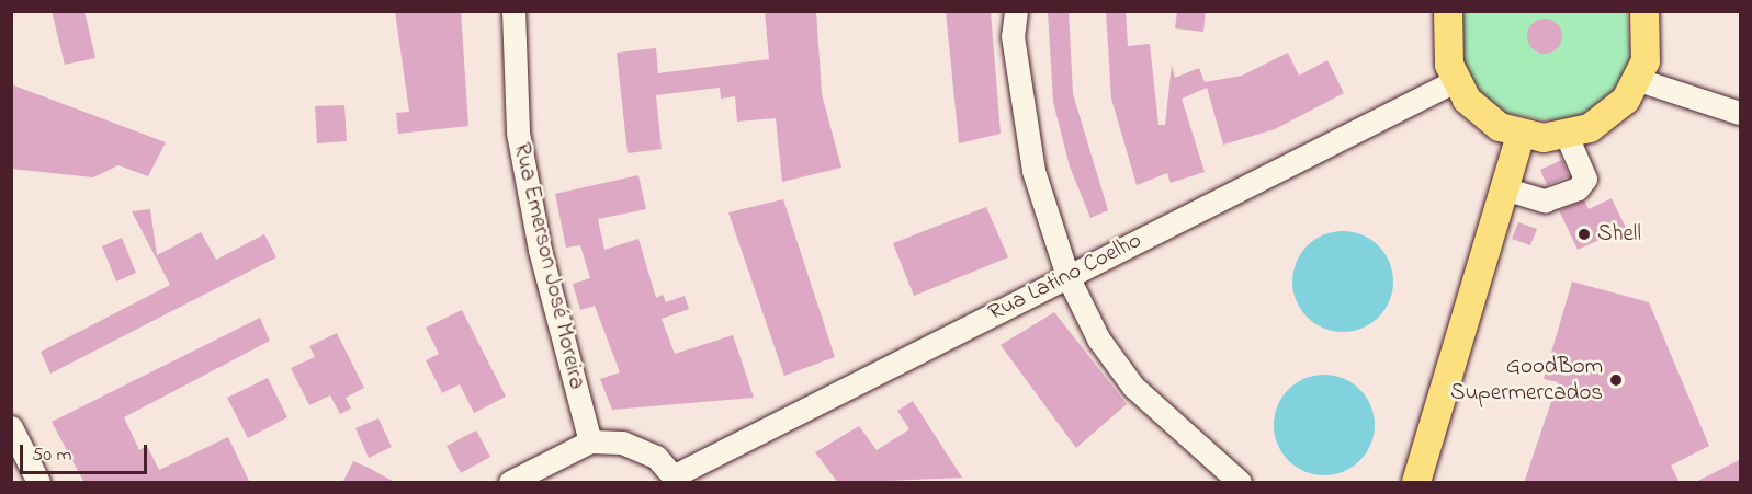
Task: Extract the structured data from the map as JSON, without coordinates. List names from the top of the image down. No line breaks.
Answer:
{"streets":{"street":["Rua Emerson José Moreira","Rua Latino Coelho"]},"places":["Shell","GoodBom Supermercados"],"scale_bar":"50 m"}
